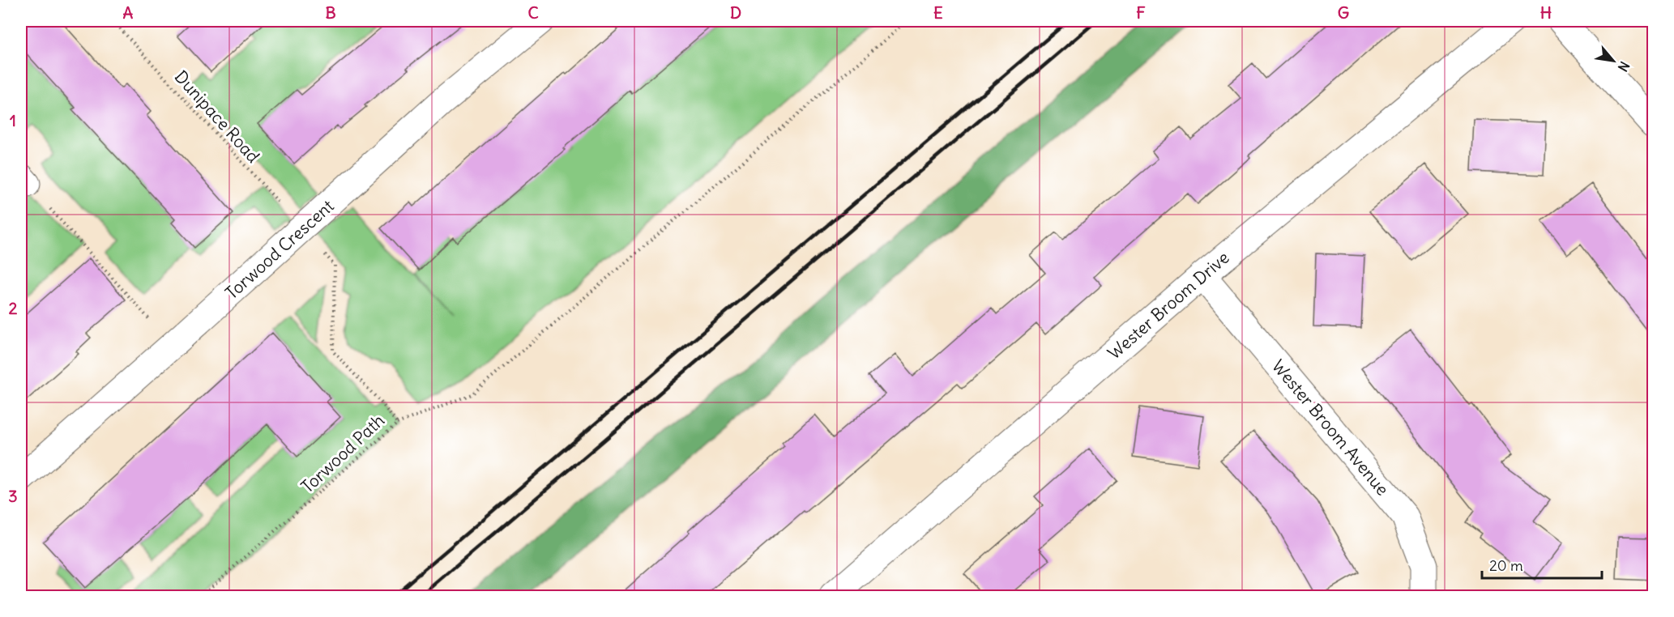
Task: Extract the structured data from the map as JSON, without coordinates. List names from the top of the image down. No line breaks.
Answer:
{"streets":{"street":["Torwood Crescent","Wester Broom Drive","Wester Broom Avenue"],"path":["Dunipace Road","Torwood Path"]},"crossings":[["Dunipace Road","Torwood Crescent"],["Dunipace Road","Torwood Path"],["Torwood Crescent","Torwood Path"],["Wester Broom Drive","Wester Broom Avenue"]],"scale_bar":"20 m","north":"bottom right","grid":{"columns":["A","B","C","D","E","F","G","H"],"rows":["1","2","3"]}}
